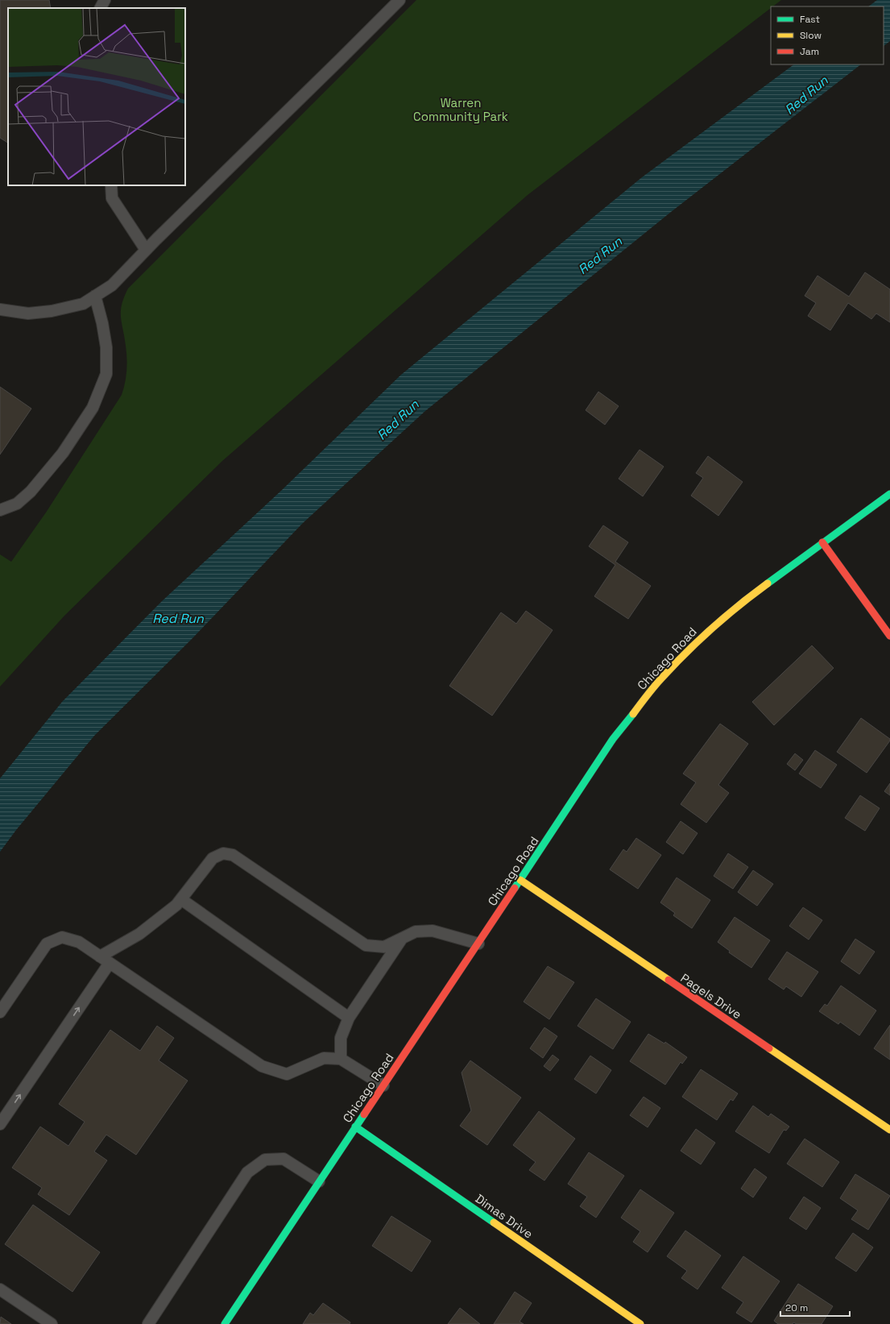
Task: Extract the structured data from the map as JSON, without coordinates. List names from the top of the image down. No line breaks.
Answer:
{"streets":{"street":["Chicago Road","Pagels Drive","Dimas Drive"]},"crossings":[["Chicago Road","Pagels Drive"],["Chicago Road","Dimas Drive"]],"water":["Red Run"],"parks":["Warren Community Park"],"legend":["Fast","Slow","Jam"],"scale_bar":"20 m"}
